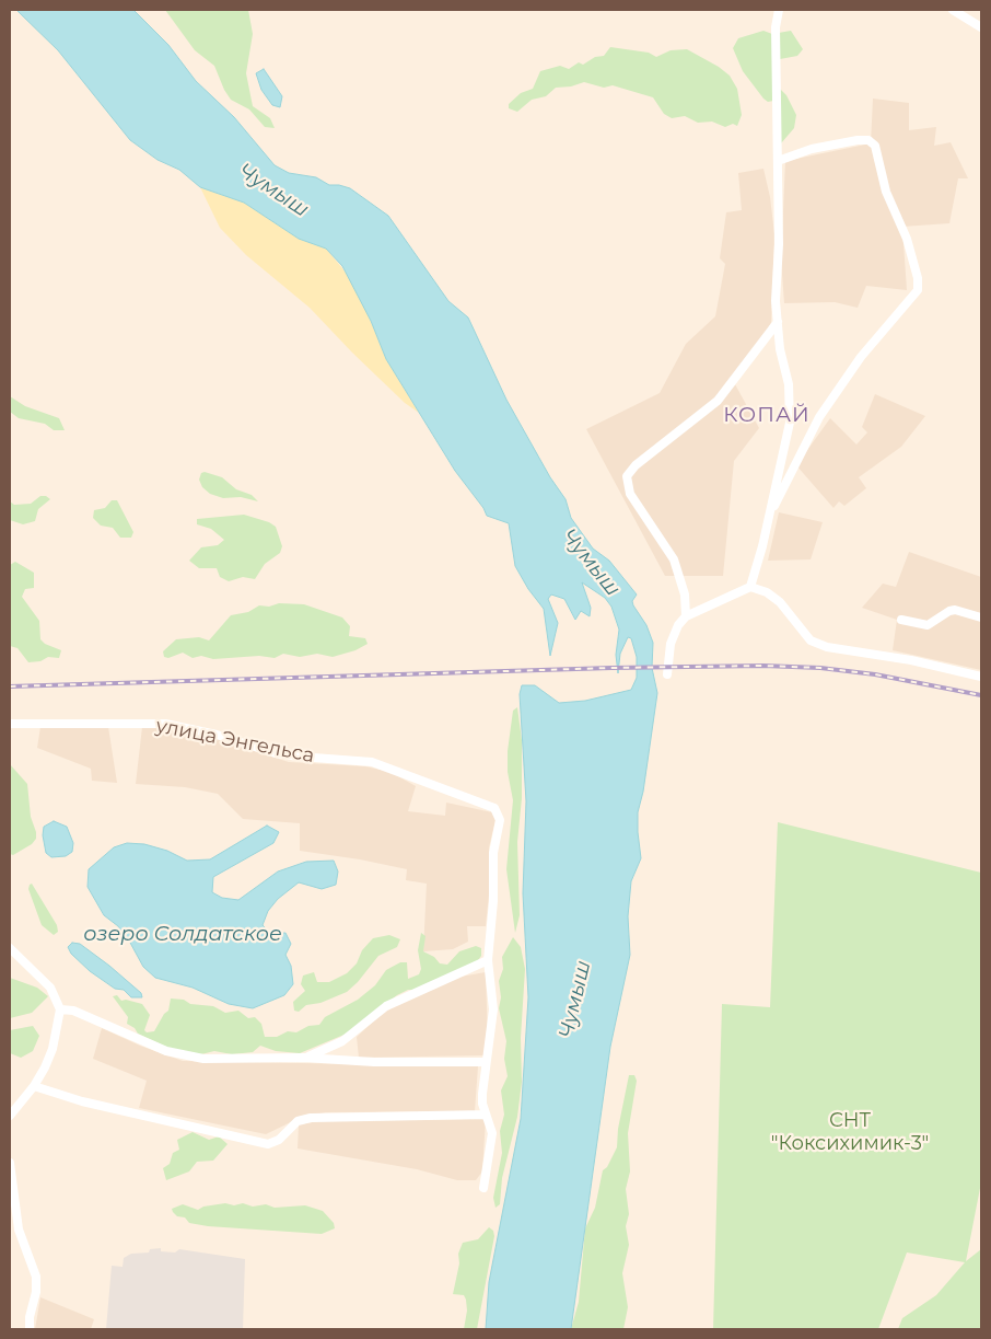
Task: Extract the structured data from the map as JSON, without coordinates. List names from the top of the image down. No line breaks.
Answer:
{"streets":{"street":["улица Энгельса"]},"districts":["КОПАЙ"],"water":["Чумыш","озеро Солдатское"],"parks":["СНТ \"Коксихимик-3\""]}
